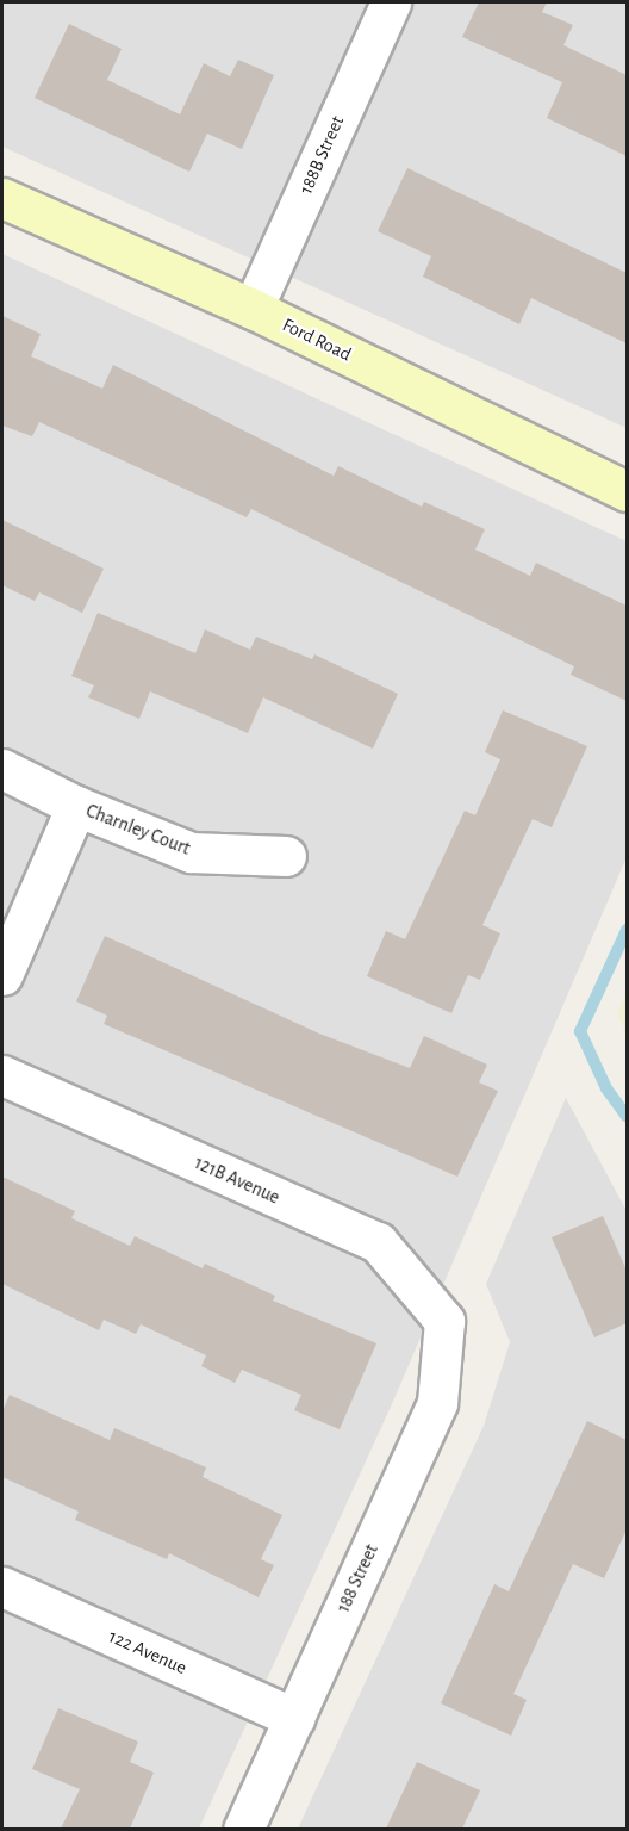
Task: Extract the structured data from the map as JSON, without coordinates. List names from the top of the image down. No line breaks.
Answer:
{"streets":{"main road":["Ford Road"],"street":["188B Street","Charnley Court","121B Avenue","188 Street","122 Avenue"]},"crossings":[["188B Street","Ford Road"],["121B Avenue","188 Street"],["188 Street","122 Avenue"]]}
